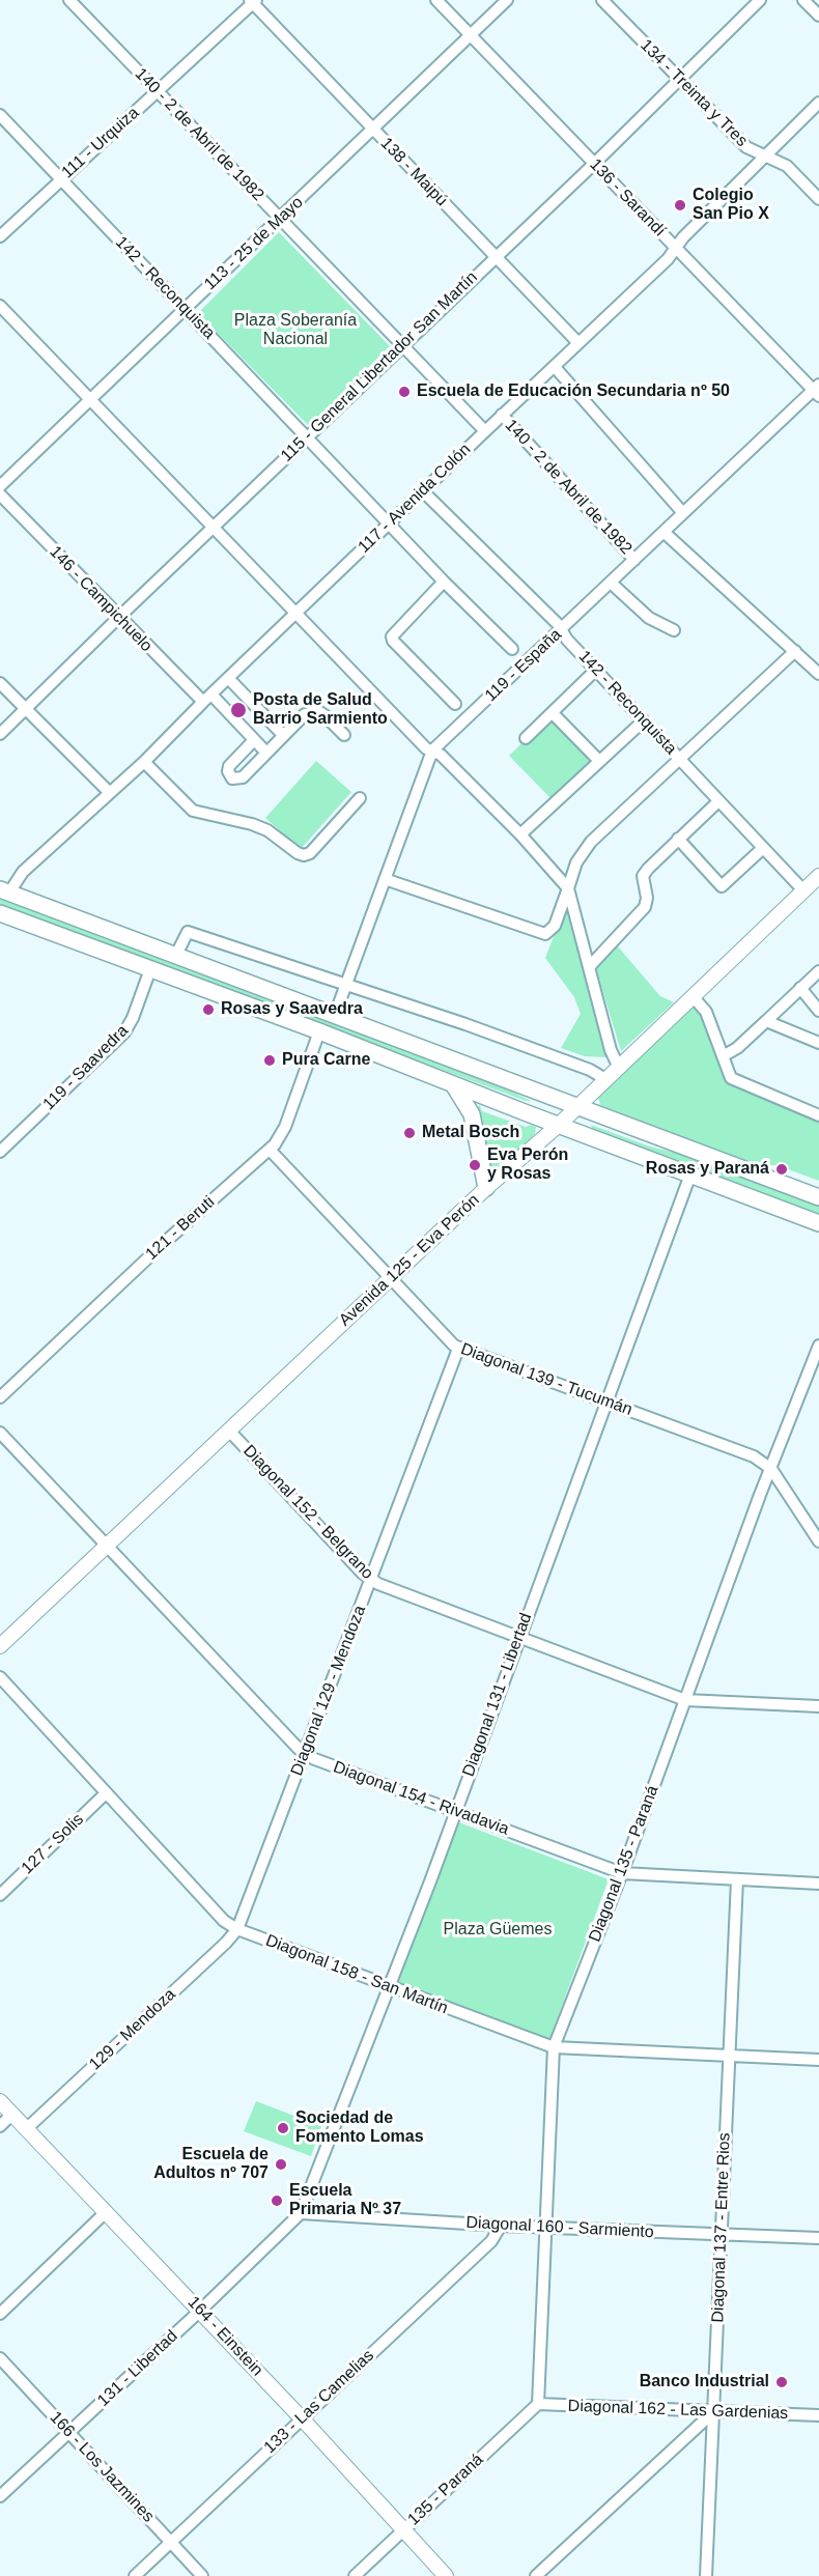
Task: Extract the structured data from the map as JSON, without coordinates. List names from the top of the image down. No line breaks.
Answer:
{"streets":{"street":["134 - Treinta y Tres","140 - 2 de Abril de 1982","111 - Urquiza","138 - Maipú","136 - Sarandí","113 - 25 de Mayo","142 - Reconquista","115 - General Libertador San Martín","117 - Avenida Colón","146 - Campichuelo","119 - España","119 - Saavedra","121 - Beruti","Avenida 125 - Eva Perón","Diagonal 139 - Tucumán","Diagonal 152 - Belgrano","Diagonal 129 - Mendoza","Diagonal 131 - Libertad","Diagonal 154 - Rivadavia","127 - Solis","Diagonal 135 - Paraná","Diagonal 158 - San Martín","129 - Mendoza","Diagonal 160 - Sarmiento","Diagonal 137 - Entre Rios","164 - Einstein","131 - Libertad","133 - Las Camelias","Diagonal 162 - Las Gardenias","166 - Los Jazmines","135 - Paraná"]},"crossings":[["134 - Treinta y Tres","115 - General Libertador San Martín"],["134 - Treinta y Tres","117 - Avenida Colón"],["140 - 2 de Abril de 1982","111 - Urquiza"],["140 - 2 de Abril de 1982","113 - 25 de Mayo"],["140 - 2 de Abril de 1982","115 - General Libertador San Martín"],["140 - 2 de Abril de 1982","117 - Avenida Colón"],["140 - 2 de Abril de 1982","119 - España"],["111 - Urquiza","138 - Maipú"],["111 - Urquiza","142 - Reconquista"],["138 - Maipú","113 - 25 de Mayo"],["138 - Maipú","115 - General Libertador San Martín"],["138 - Maipú","117 - Avenida Colón"],["136 - Sarandí","113 - 25 de Mayo"],["136 - Sarandí","115 - General Libertador San Martín"],["136 - Sarandí","117 - Avenida Colón"],["136 - Sarandí","119 - España"],["113 - 25 de Mayo","142 - Reconquista"],["142 - Reconquista","115 - General Libertador San Martín"],["142 - Reconquista","117 - Avenida Colón"],["142 - Reconquista","119 - España"],["142 - Reconquista","Avenida 125 - Eva Perón"],["115 - General Libertador San Martín","146 - Campichuelo"],["117 - Avenida Colón","146 - Campichuelo"],["121 - Beruti","Diagonal 139 - Tucumán"],["Avenida 125 - Eva Perón","Diagonal 139 - Tucumán"],["Avenida 125 - Eva Perón","Diagonal 152 - Belgrano"],["Avenida 125 - Eva Perón","Diagonal 154 - Rivadavia"],["Diagonal 139 - Tucumán","Diagonal 129 - Mendoza"],["Diagonal 139 - Tucumán","Diagonal 131 - Libertad"],["Diagonal 139 - Tucumán","Diagonal 135 - Paraná"],["Diagonal 152 - Belgrano","Diagonal 129 - Mendoza"],["Diagonal 152 - Belgrano","Diagonal 131 - Libertad"],["Diagonal 152 - Belgrano","Diagonal 135 - Paraná"],["Diagonal 129 - Mendoza","Diagonal 154 - Rivadavia"],["Diagonal 129 - Mendoza","Diagonal 158 - San Martín"],["Diagonal 129 - Mendoza","129 - Mendoza"],["Diagonal 131 - Libertad","Diagonal 154 - Rivadavia"],["Diagonal 131 - Libertad","Diagonal 158 - San Martín"],["Diagonal 131 - Libertad","Diagonal 160 - Sarmiento"],["Diagonal 131 - Libertad","131 - Libertad"],["Diagonal 154 - Rivadavia","Diagonal 135 - Paraná"],["Diagonal 154 - Rivadavia","Diagonal 137 - Entre Rios"],["127 - Solis","Diagonal 158 - San Martín"],["Diagonal 135 - Paraná","Diagonal 158 - San Martín"],["Diagonal 135 - Paraná","Diagonal 160 - Sarmiento"],["Diagonal 135 - Paraná","Diagonal 162 - Las Gardenias"],["Diagonal 135 - Paraná","135 - Paraná"],["Diagonal 158 - San Martín","129 - Mendoza"],["Diagonal 158 - San Martín","Diagonal 137 - Entre Rios"],["129 - Mendoza","164 - Einstein"],["Diagonal 160 - Sarmiento","Diagonal 137 - Entre Rios"],["Diagonal 160 - Sarmiento","131 - Libertad"],["Diagonal 160 - Sarmiento","133 - Las Camelias"],["Diagonal 137 - Entre Rios","Diagonal 162 - Las Gardenias"],["164 - Einstein","131 - Libertad"],["164 - Einstein","133 - Las Camelias"],["164 - Einstein","135 - Paraná"],["131 - Libertad","166 - Los Jazmines"],["133 - Las Camelias","166 - Los Jazmines"],["Diagonal 162 - Las Gardenias","135 - Paraná"]],"parks":["Plaza Soberanía Nacional","Plaza Güemes"],"places":["Colegio San Pio X","Escuela de Educación Secundaria nº 50","Posta de Salud Barrio Sarmiento","Rosas y Saavedra","Pura Carne","Metal Bosch","Eva Perón y Rosas","Rosas y Paraná","Sociedad de Fomento Lomas","Escuela de Adultos nº 707","Escuela Primaria Nº 37","Banco Industrial"]}
